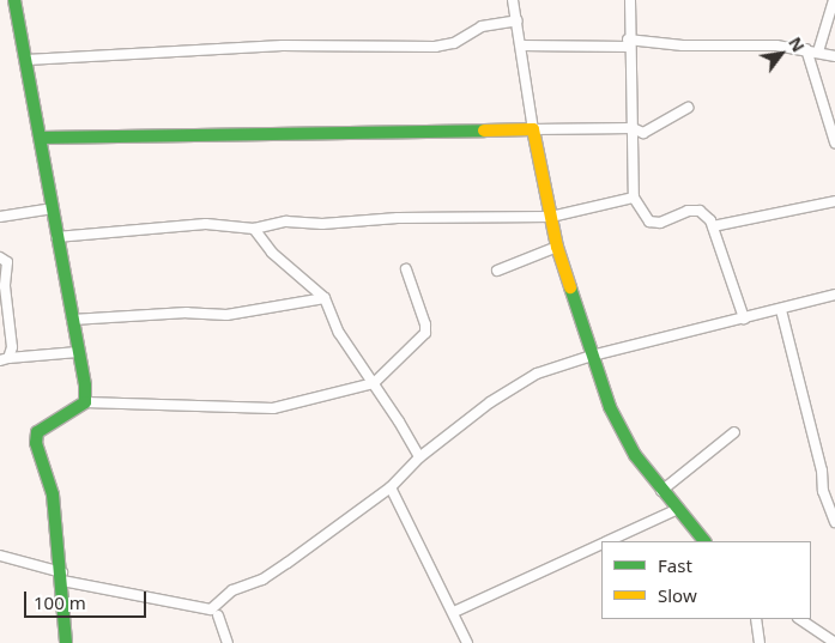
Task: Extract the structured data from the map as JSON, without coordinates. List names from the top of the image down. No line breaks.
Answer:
{"legend":["Fast","Slow"],"scale_bar":"100 m","north":"top right"}
